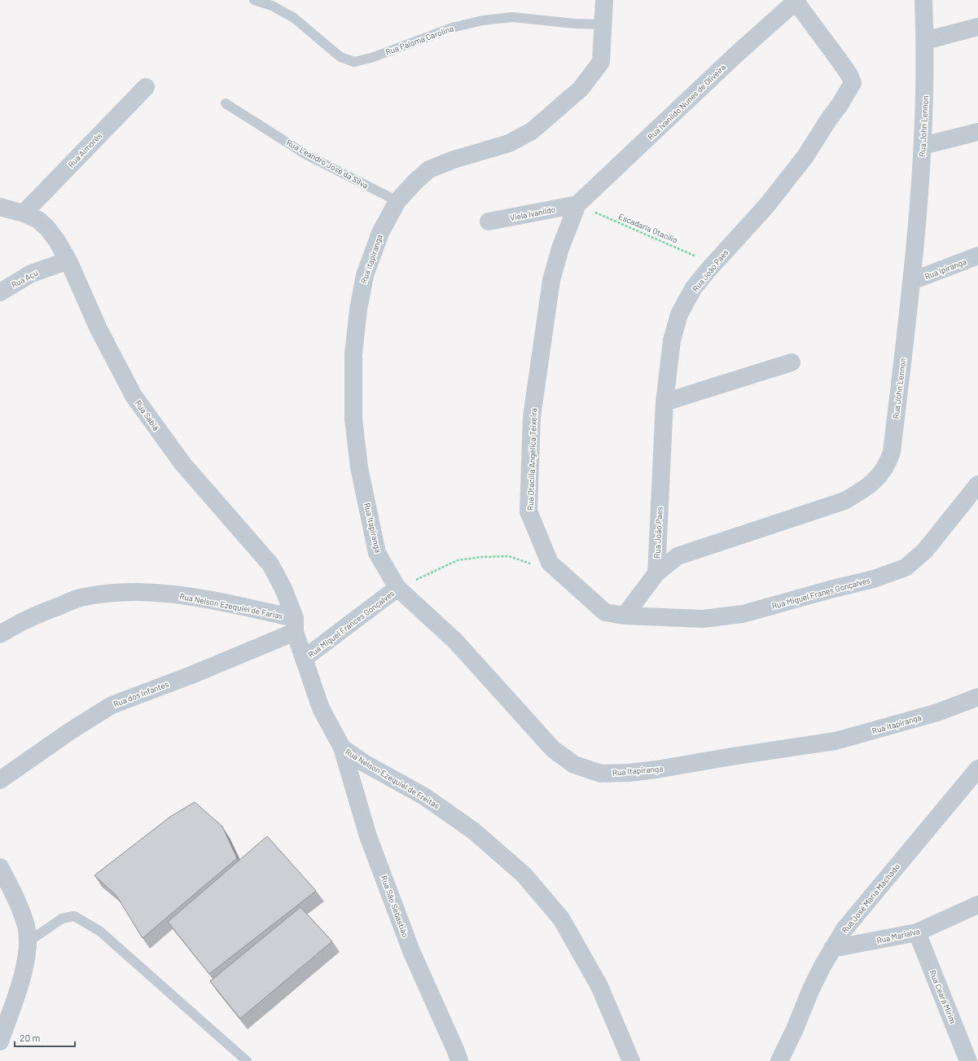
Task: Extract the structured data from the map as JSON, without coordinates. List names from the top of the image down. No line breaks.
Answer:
{"streets":{"street":["Rua Ivanildo Nunes de Oliveira","Rua John Lennon","Rua Aimorés","Viela Ivanildo","Rua Itapiranga","Rua Ipiranga","Rua João Paes","Rua Açu","Rua Sabiá","Rua Otacília Angélica Teixeira","Rua Miguel Franes Gonçalves","Rua Nelson Ezequiel de Farias","Rua Miguel Frances Gonçalves","Rua dos Infantes","Rua Nelson Ezequiel de Freitas","Rua José Maria Machado","Rua São Sebastião","Rua Marialva","Rua Ceará Mirim"],"lane":["Rua Paloma Carolina","Rua Leandro José da Silva"],"path":["Escadaria Otacílio"]},"crossings":[["Rua Paloma Carolina","Rua Itapiranga"],["Rua Ivanildo Nunes de Oliveira","Viela Ivanildo"],["Rua Ivanildo Nunes de Oliveira","Escadaria Otacílio"],["Rua Ivanildo Nunes de Oliveira","Rua João Paes"],["Rua Ivanildo Nunes de Oliveira","Rua Otacília Angélica Teixeira"],["Rua John Lennon","Rua Ipiranga"],["Rua John Lennon","Rua João Paes"],["Rua John Lennon","Rua Otacília Angélica Teixeira"],["Rua John Lennon","Rua Miguel Franes Gonçalves"],["Rua Aimorés","Rua Sabiá"],["Rua Leandro José da Silva","Rua Itapiranga"],["Viela Ivanildo","Escadaria Otacílio"],["Viela Ivanildo","Rua Otacília Angélica Teixeira"],["Escadaria Otacílio","Rua João Paes"],["Escadaria Otacílio","Rua Otacília Angélica Teixeira"],["Rua Itapiranga","Rua Miguel Frances Gonçalves"],["Rua Açu","Rua Sabiá"],["Rua Sabiá","Rua Nelson Ezequiel de Farias"],["Rua Sabiá","Rua dos Infantes"],["Rua Sabiá","Rua Nelson Ezequiel de Freitas"],["Rua Otacília Angélica Teixeira","Rua Miguel Franes Gonçalves"],["Rua Nelson Ezequiel de Farias","Rua dos Infantes"],["Rua Nelson Ezequiel de Farias","Rua Nelson Ezequiel de Freitas"],["Rua Miguel Frances Gonçalves","Rua Nelson Ezequiel de Freitas"],["Rua dos Infantes","Rua Nelson Ezequiel de Freitas"],["Rua Nelson Ezequiel de Freitas","Rua São Sebastião"],["Rua José Maria Machado","Rua Marialva"],["Rua Marialva","Rua Ceará Mirim"]],"scale_bar":"20 m"}
